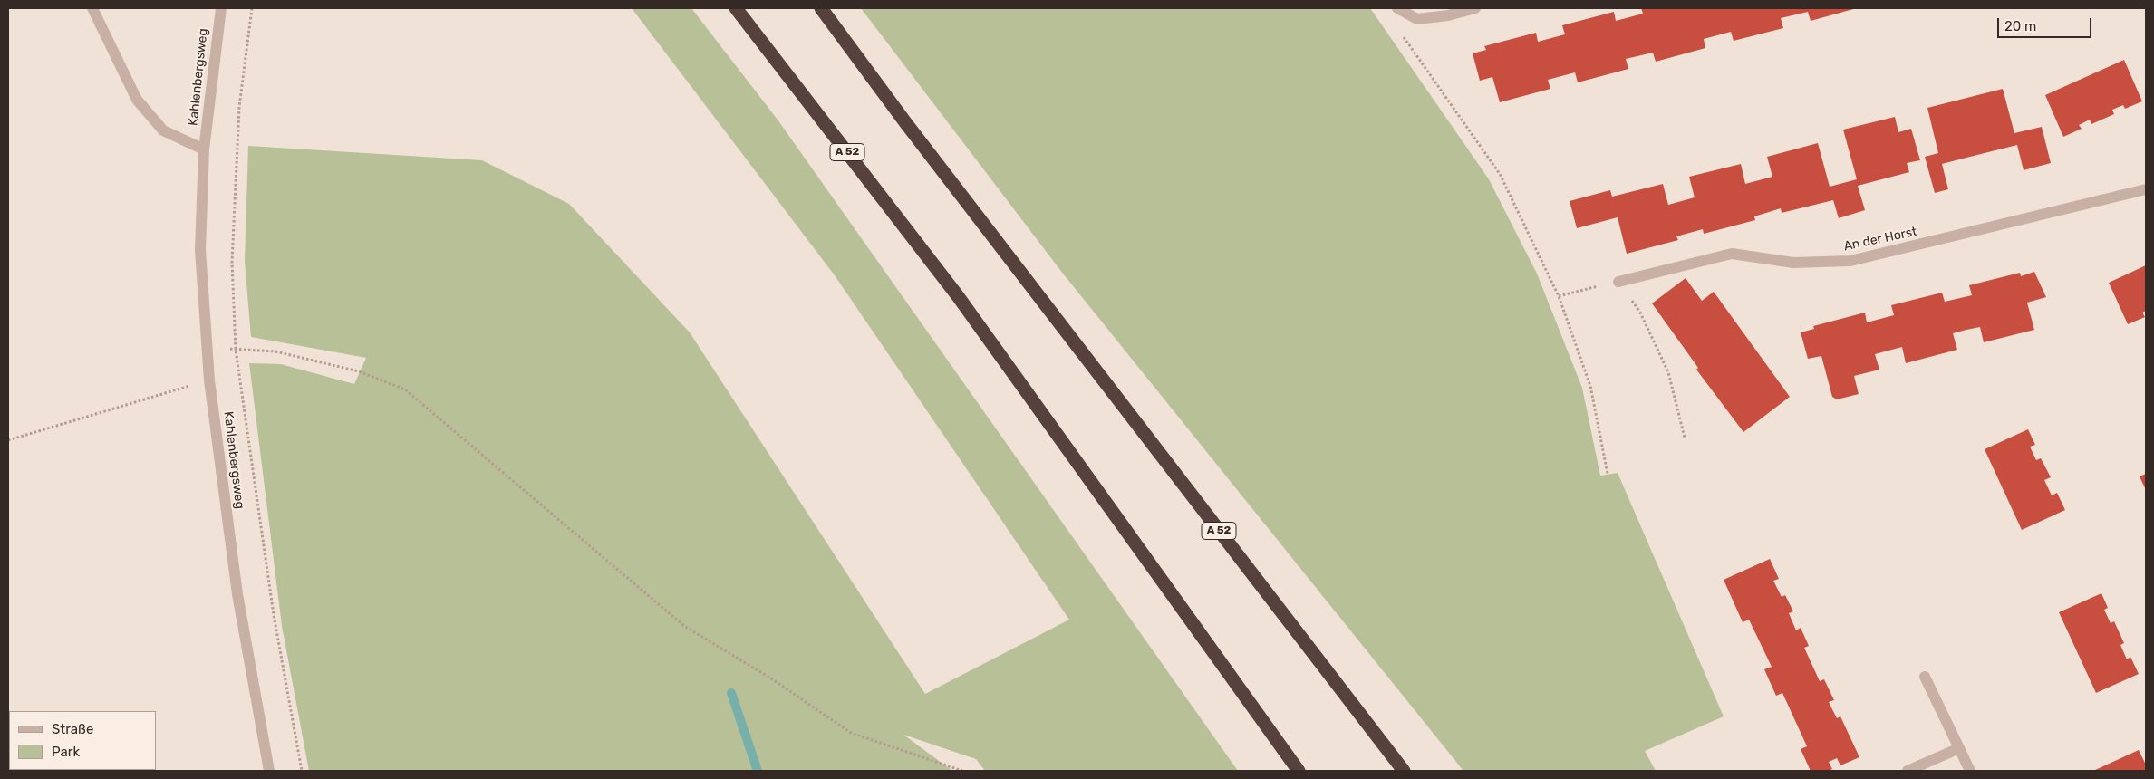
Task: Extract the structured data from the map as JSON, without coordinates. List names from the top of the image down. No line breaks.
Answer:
{"streets":{"highway":["A 52"],"street":["Kahlenbergsweg","An der Horst"]},"legend":["Straße","Park"],"scale_bar":"20 m"}
